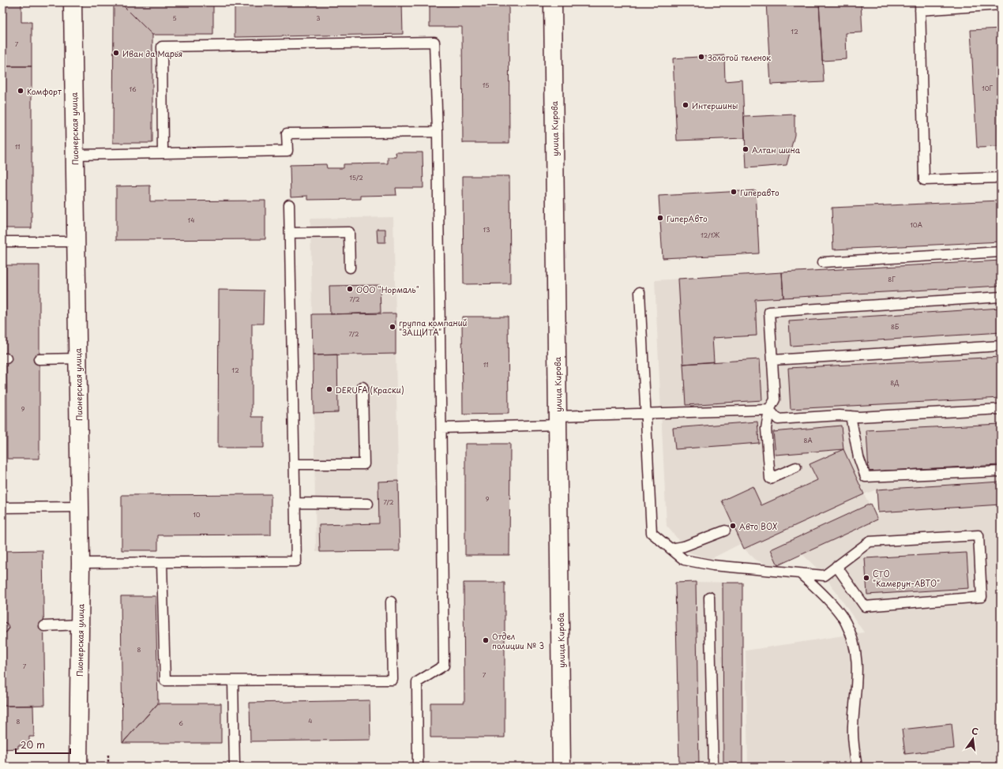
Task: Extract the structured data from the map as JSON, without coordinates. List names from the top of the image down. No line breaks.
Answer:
{"streets":{"street":["Пионерская улица","улица Кирова"]},"places":["Иван да Марья","Золотой теленок","Комфорт","Интершины","Алтан шина","Гиперавто","ГиперАвто","ООО \"Нормаль\"","группа компаний \"ЗАЩИТА\"","DERUFA (Краски)","Авто BOX","СТО \"Камерун-АВТО\"","Отдел полиции № 3"],"house_numbers":["5","3","12","7","15","10Г","16","11","15/2","14","10А","13","12/1Ж","8Г","7/2","8Б","7/2","11","12","8Д","9","8А","9","7/2","10","8","7","7","4","8","6"],"scale_bar":"20 m","north":"top"}
